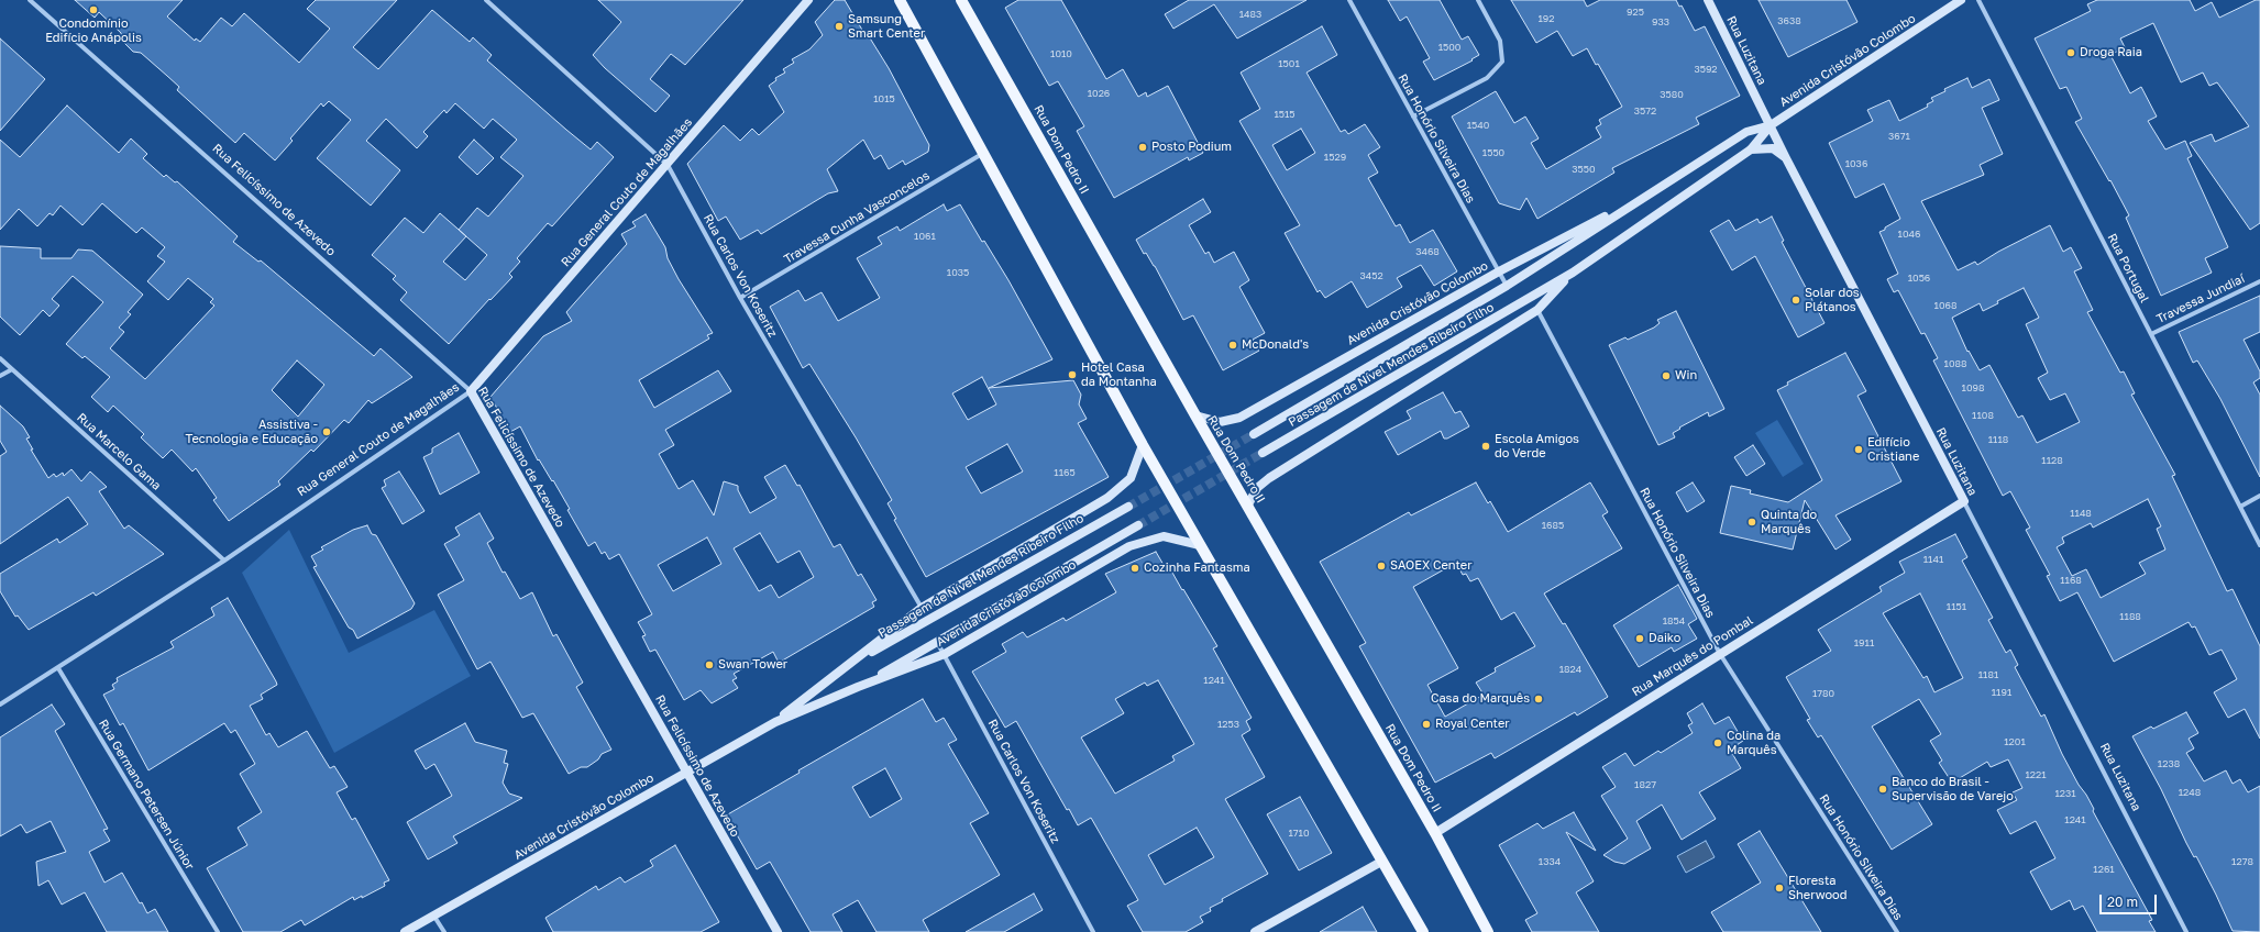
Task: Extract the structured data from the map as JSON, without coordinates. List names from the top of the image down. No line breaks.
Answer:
{"streets":{"main road":["Rua Luzitana","Avenida Cristóvão Colombo","Rua Dom Pedro II","Rua General Couto de Magalhães","Rua Felicíssimo de Azevedo","Passagem de Nível Mendes Ribeiro Filho","Rua Marquês do Pombal"],"street":["Rua Honório Silveira Dias","Travessa Cunha Vasconcelos","Rua Portugal","Rua Carlos Von Koseritz","Travessa Jundiaí","Rua Marcelo Gama","Rua Germano Petersen Júnior"]},"crossings":[["Rua Luzitana","Avenida Cristóvão Colombo"],["Rua Luzitana","Rua Marquês do Pombal"],["Avenida Cristóvão Colombo","Rua Honório Silveira Dias"],["Avenida Cristóvão Colombo","Rua Dom Pedro II"],["Avenida Cristóvão Colombo","Rua Felicíssimo de Azevedo"],["Avenida Cristóvão Colombo","Rua Carlos Von Koseritz"],["Avenida Cristóvão Colombo","Passagem de Nível Mendes Ribeiro Filho"],["Rua Honório Silveira Dias","Passagem de Nível Mendes Ribeiro Filho"],["Rua Honório Silveira Dias","Rua Marquês do Pombal"],["Rua Dom Pedro II","Rua Marquês do Pombal"],["Rua General Couto de Magalhães","Rua Felicíssimo de Azevedo"],["Rua General Couto de Magalhães","Rua Carlos Von Koseritz"],["Rua General Couto de Magalhães","Rua Marcelo Gama"],["Rua General Couto de Magalhães","Rua Germano Petersen Júnior"],["Travessa Cunha Vasconcelos","Rua Carlos Von Koseritz"],["Rua Portugal","Travessa Jundiaí"]],"places":["Condomínio Edifício Anápolis","Samsung Smart Center","Droga Raia","Posto Podium","Solar dos Plátanos","McDonald's","Hotel Casa da Montanha","Win","Assistiva - Tecnologia e Educação","Escola Amigos do Verde","Edifício Cristiane","Quinta do Marquês","SAOEX Center","Cozinha Fantasma","Daiko","Swan Tower","Casa do Marquês","Royal Center","Colina da Marquês","Banco do Brasil - Supervisão de Varejo","Floresta Sherwood"],"house_numbers":["925","1483","192","3638","933","1500","1010","1501","3592","1026","3580","1015","3572","1515","1540","3671","1550","1529","1036","3550","1046","1061","3468","1035","3452","1056","1068","1088","1098","1108","1118","1128","1165","1148","1685","1141","1168","1151","1188","1854","1911","1824","1181","1241","1191","1780","1253","1201","1238","1221","1827","1248","1231","1241","1710","1334","1278","1261"],"scale_bar":"20 m"}
